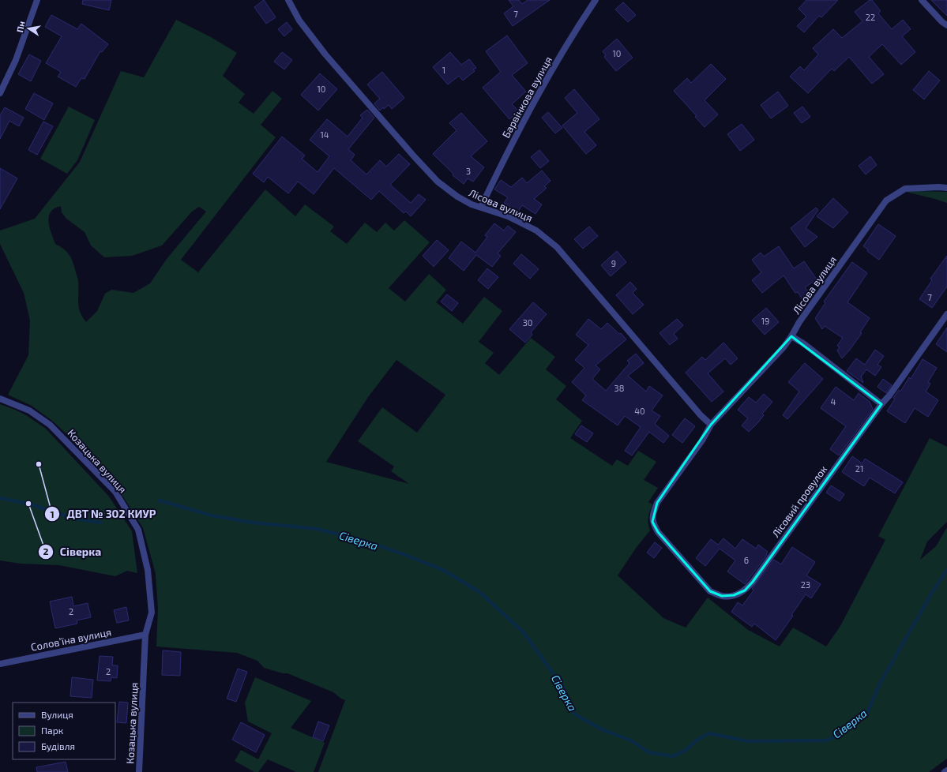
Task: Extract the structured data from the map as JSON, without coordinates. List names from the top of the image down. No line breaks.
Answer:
{"streets":{"street":["Барвінкова вулиця","Лісова вулиця","Козацька вулиця","Лісовий провулок","Соловʼїна вулиця"]},"crossings":[["Барвінкова вулиця","Лісова вулиця"],["Лісова вулиця","Лісовий провулок"],["Козацька вулиця","Соловʼїна вулиця"]],"water":["Сіверка"],"places":["ДВТ № 302 КИУР","Сіверка"],"house_numbers":["7","22","10","1","10","14","3","9","7","19","30","38","4","40","21","6","23","2","2"],"legend":["Вулиця","Парк","Будівля"],"north":"left"}
